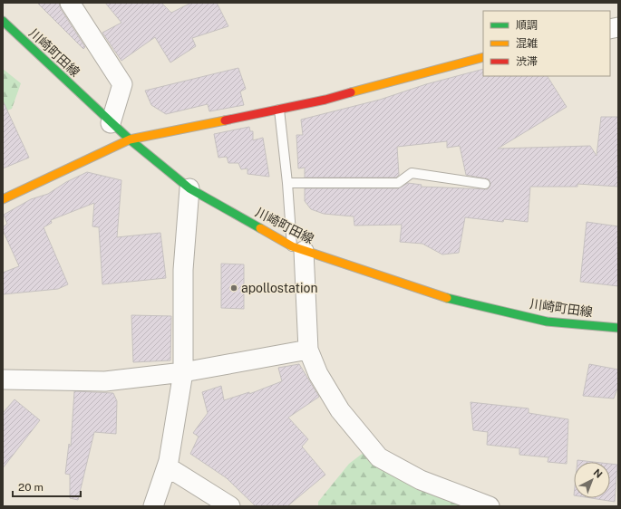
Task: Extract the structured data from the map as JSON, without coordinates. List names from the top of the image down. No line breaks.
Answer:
{"streets":{"main road":["川崎町田線"]},"places":["apollostation"],"legend":["順調","混雑","渋滞"],"scale_bar":"20 m","north":"top right"}
